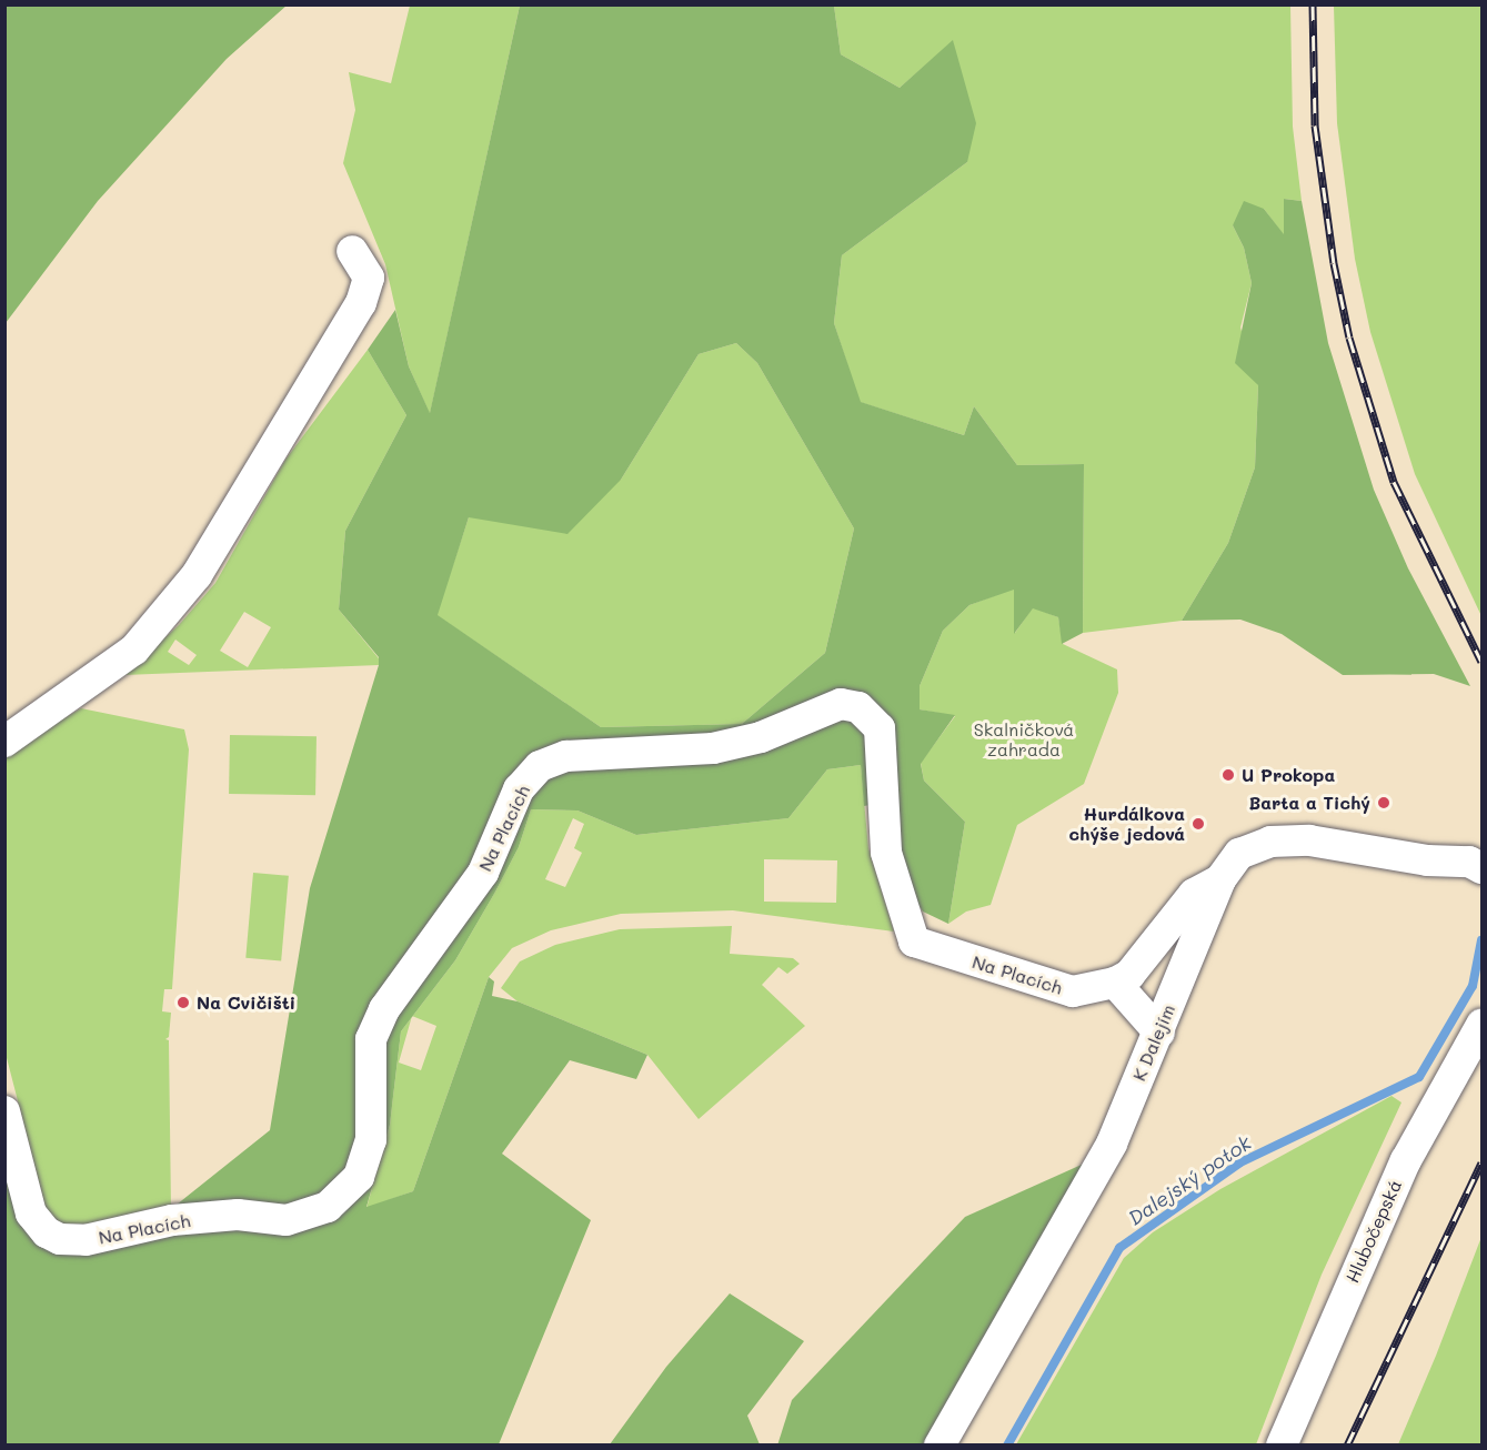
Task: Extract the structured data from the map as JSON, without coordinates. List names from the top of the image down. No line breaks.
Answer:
{"streets":{"street":["Na Placích","K Dalejím","Hlubočepská"]},"crossings":[["Na Placích","K Dalejím"]],"water":["Dalejský potok"],"parks":["Skalničková zahrada"],"places":["U Prokopa","Barta a Tichý","Hurdálkova chýše jedová","Na Cvičišti"]}
